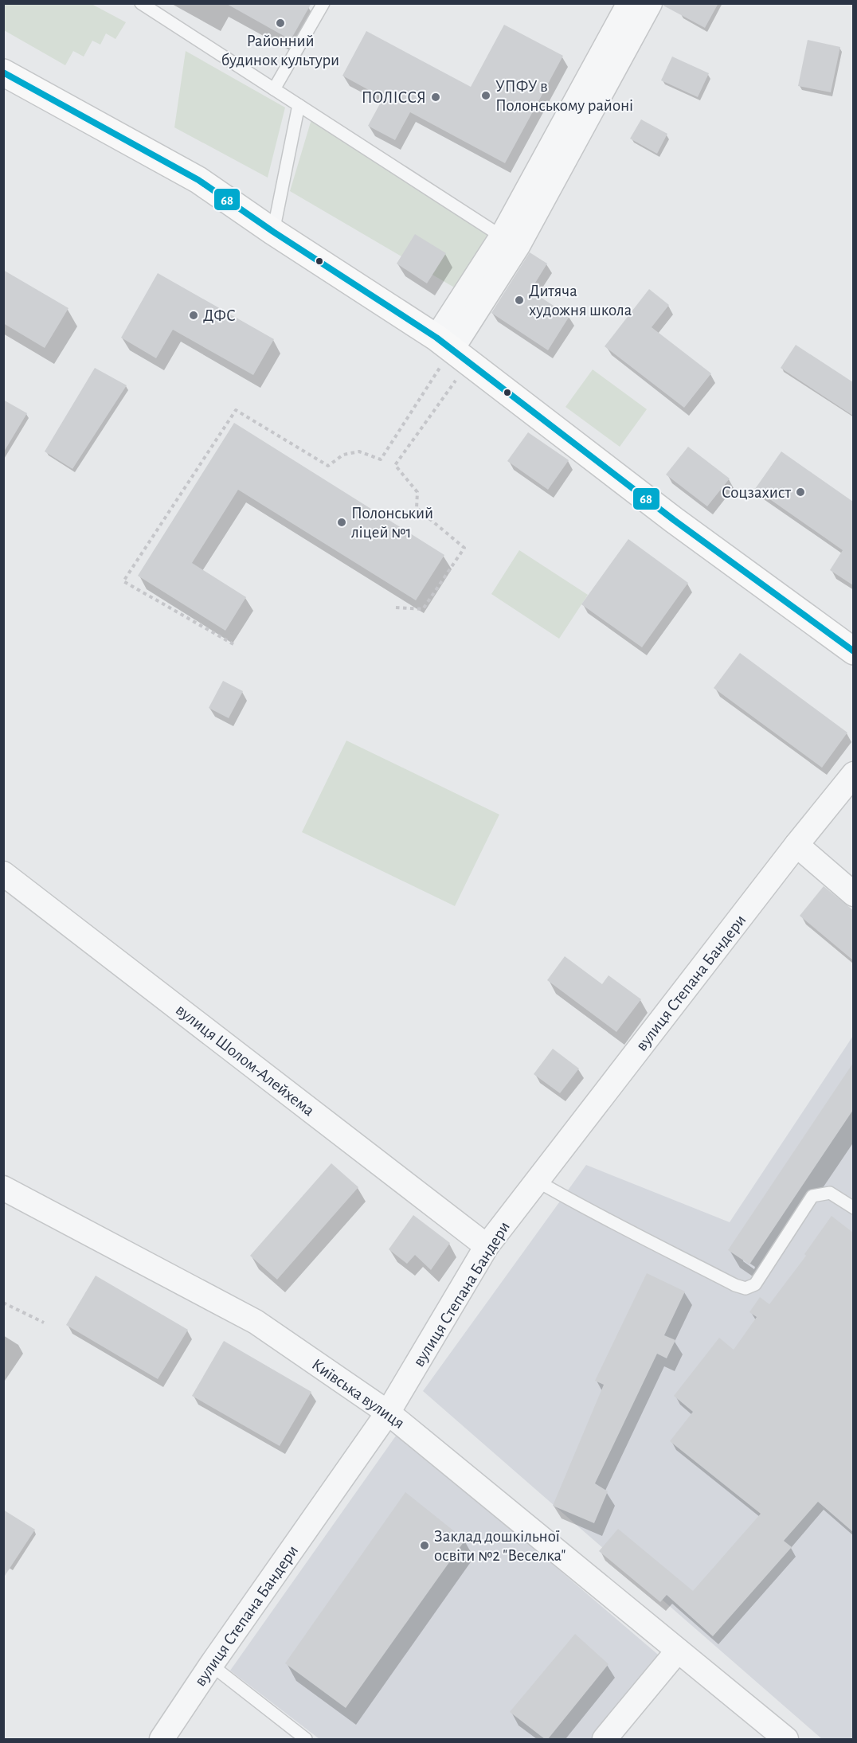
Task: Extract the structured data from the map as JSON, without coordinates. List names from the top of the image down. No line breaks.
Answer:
{"streets":{"street":["вулиця Степана Бандери","вулиця Шолом-Алейхема","Київська вулиця"]},"crossings":[["вулиця Степана Бандери","вулиця Шолом-Алейхема"],["вулиця Степана Бандери","Київська вулиця"]],"places":["Районний будинок культури","УПФУ в Полонському районі","ПОЛІССЯ","Дитяча художня школа","ДФС","Соцзахист","Полонський ліцей №1","Заклад дошкільної освіти №2 \"Веселка\""],"lines":["transit line 68"]}
